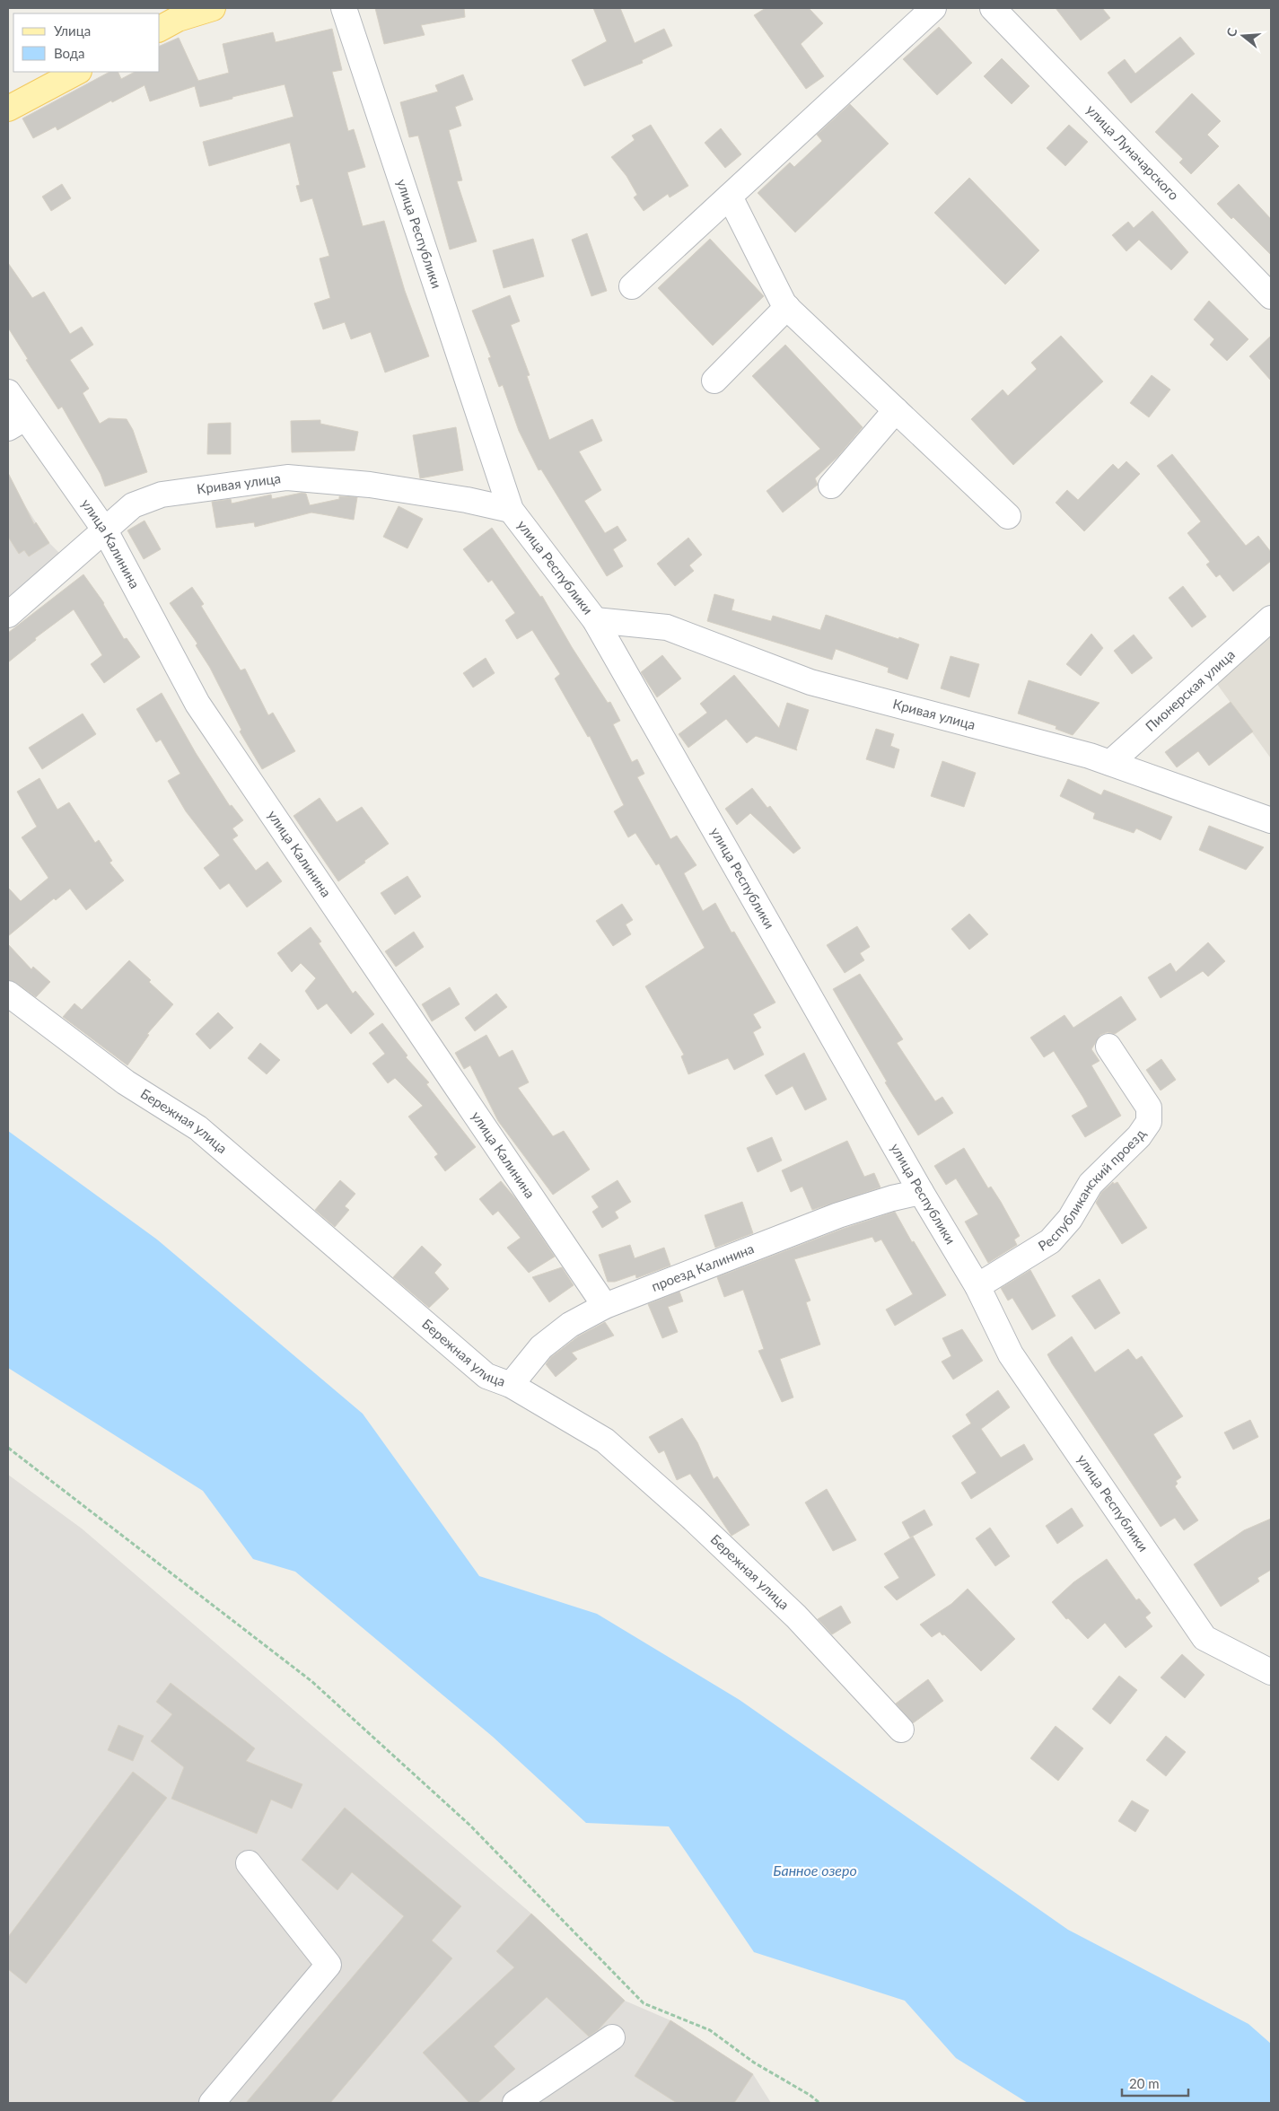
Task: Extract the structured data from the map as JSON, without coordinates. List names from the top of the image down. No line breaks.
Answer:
{"streets":{"street":["улица Луначарского","улица Республики","Кривая улица","улица Калинина","Пионерская улица","Бережная улица","Республиканский проезд","проезд Калинина"]},"crossings":[["улица Республики","Кривая улица"],["улица Республики","Республиканский проезд"],["улица Республики","проезд Калинина"],["Кривая улица","улица Калинина"],["Кривая улица","Пионерская улица"],["улица Калинина","проезд Калинина"],["Бережная улица","проезд Калинина"]],"water":["Банное озеро"],"legend":["Улица","Вода"],"scale_bar":"20 m","north":"left"}
